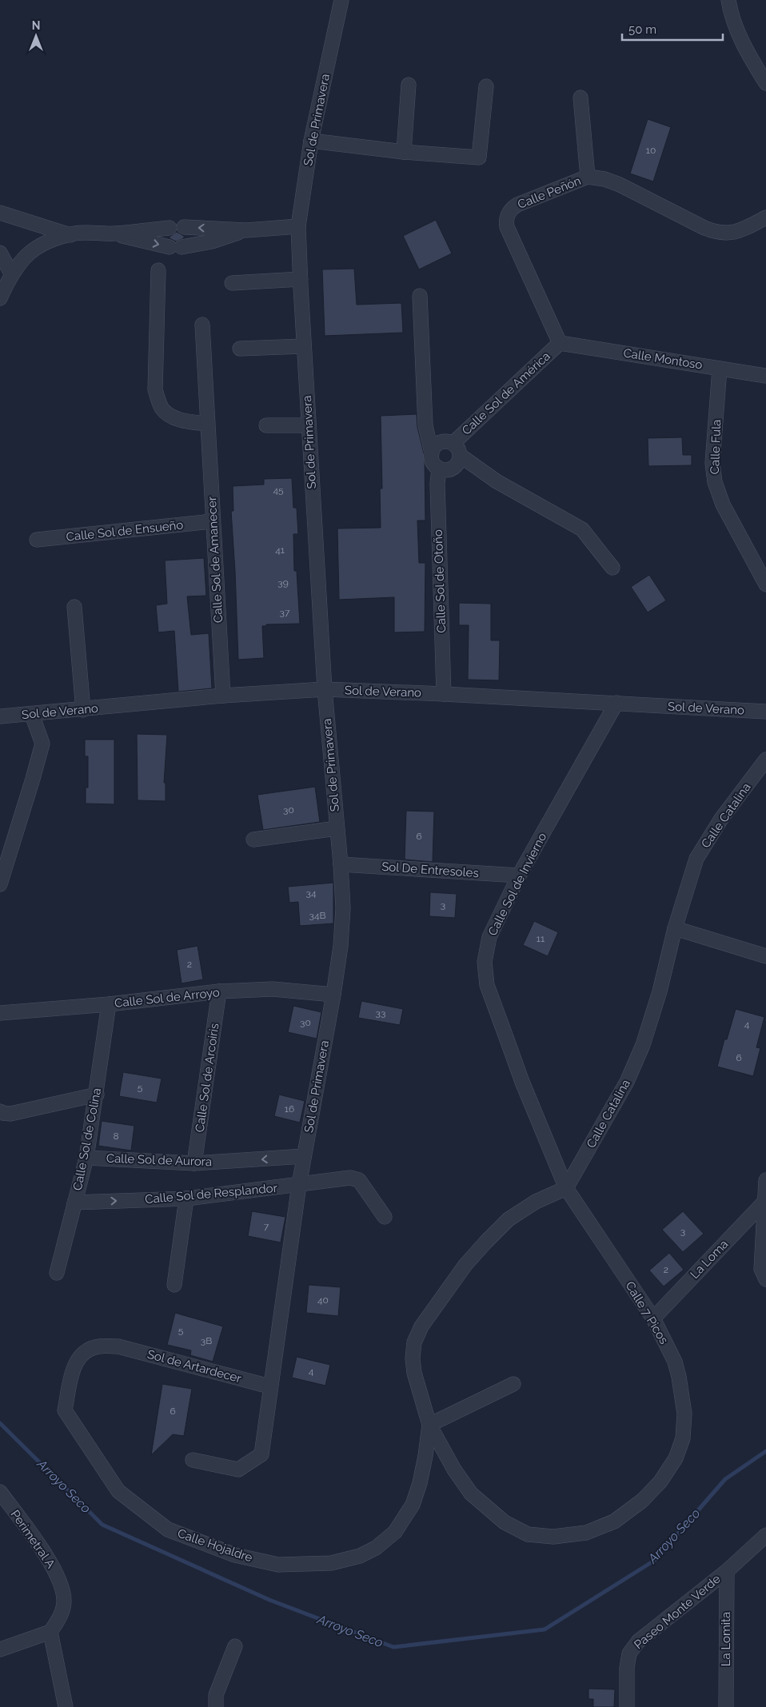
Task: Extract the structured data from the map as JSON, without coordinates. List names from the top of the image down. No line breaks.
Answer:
{"streets":{"street":["Sol de Primavera","Calle Peñón","Calle Montoso","Calle Sol de América","Calle Fula","Calle Sol de Ensueño","Calle Sol de Amanecer","Calle Sol de Otoño","Sol de Verano","Calle Catalina","Sol De Entresoles","Calle Sol de Invierno","Calle Sol de Arroyo","Calle Sol de Arcoiris","Calle Sol de Colina","Calle Sol de Aurora","Calle Sol de Resplandor","La Loma","Calle 7 Picos","Sol de Artardecer","Perimetral A","Calle Hojaldre","Paseo Monte Verde","La Lomita"]},"crossings":[["Sol de Primavera","Sol de Verano"],["Sol de Primavera","Sol De Entresoles"],["Sol de Primavera","Calle Sol de Arroyo"],["Sol de Primavera","Calle Sol de Aurora"],["Sol de Primavera","Calle Sol de Resplandor"],["Sol de Primavera","Sol de Artardecer"],["Calle Peñón","Calle Montoso"],["Calle Peñón","Calle Sol de América"],["Calle Montoso","Calle Sol de América"],["Calle Montoso","Calle Fula"],["Calle Sol de América","Calle Sol de Otoño"],["Calle Sol de Ensueño","Calle Sol de Amanecer"],["Calle Sol de Amanecer","Sol de Verano"],["Calle Sol de Otoño","Sol de Verano"],["Sol de Verano","Calle Sol de Invierno"],["Calle Catalina","Calle Sol de Invierno"],["Calle Catalina","Calle 7 Picos"],["Sol De Entresoles","Calle Sol de Invierno"],["Calle Sol de Invierno","Calle 7 Picos"],["Calle Sol de Arroyo","Calle Sol de Arcoiris"],["Calle Sol de Arroyo","Calle Sol de Colina"],["Calle Sol de Arcoiris","Calle Sol de Aurora"],["Calle Sol de Colina","Calle Sol de Aurora"],["Calle Sol de Colina","Calle Sol de Resplandor"],["La Loma","Calle 7 Picos"],["Calle 7 Picos","Calle Hojaldre"],["Sol de Artardecer","Calle Hojaldre"],["Paseo Monte Verde","La Lomita"]],"one_way":["Calle Sol de Aurora"],"water":["Arroyo Seco"],"house_numbers":["10","45","41","39","37","30","6","34","3","34B","11","2","33","30","4","6","5","16","8","7","3","2","40","5","3B","4","6"],"scale_bar":"50 m","north":"top"}
